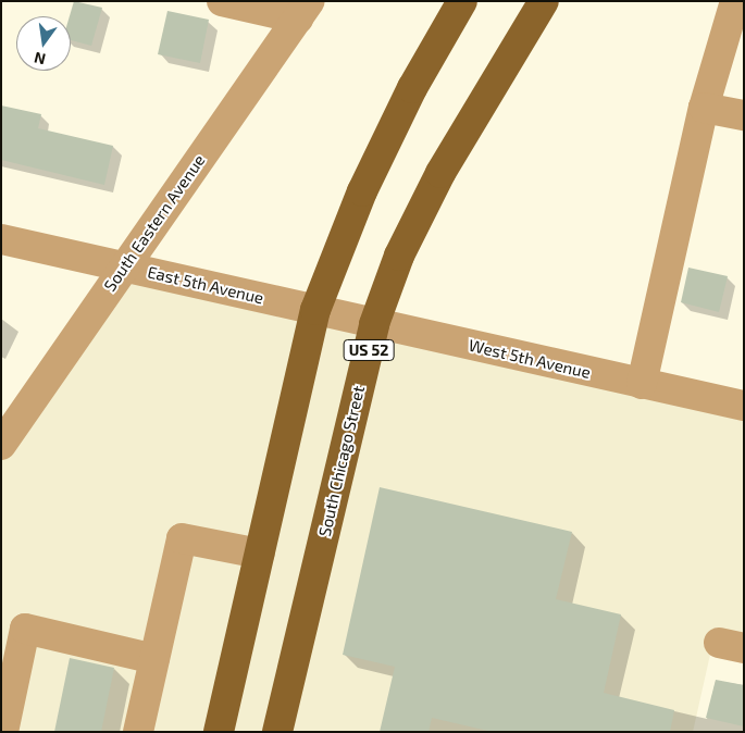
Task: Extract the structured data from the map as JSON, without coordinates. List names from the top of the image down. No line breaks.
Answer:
{"streets":{"main road":["US 52","South Chicago Street"],"street":["South Eastern Avenue","East 5th Avenue","West 5th Avenue"]},"crossings":[["South Eastern Avenue","East 5th Avenue"],["East 5th Avenue","West 5th Avenue"],["West 5th Avenue","South Chicago Street"]],"north":"bottom"}
